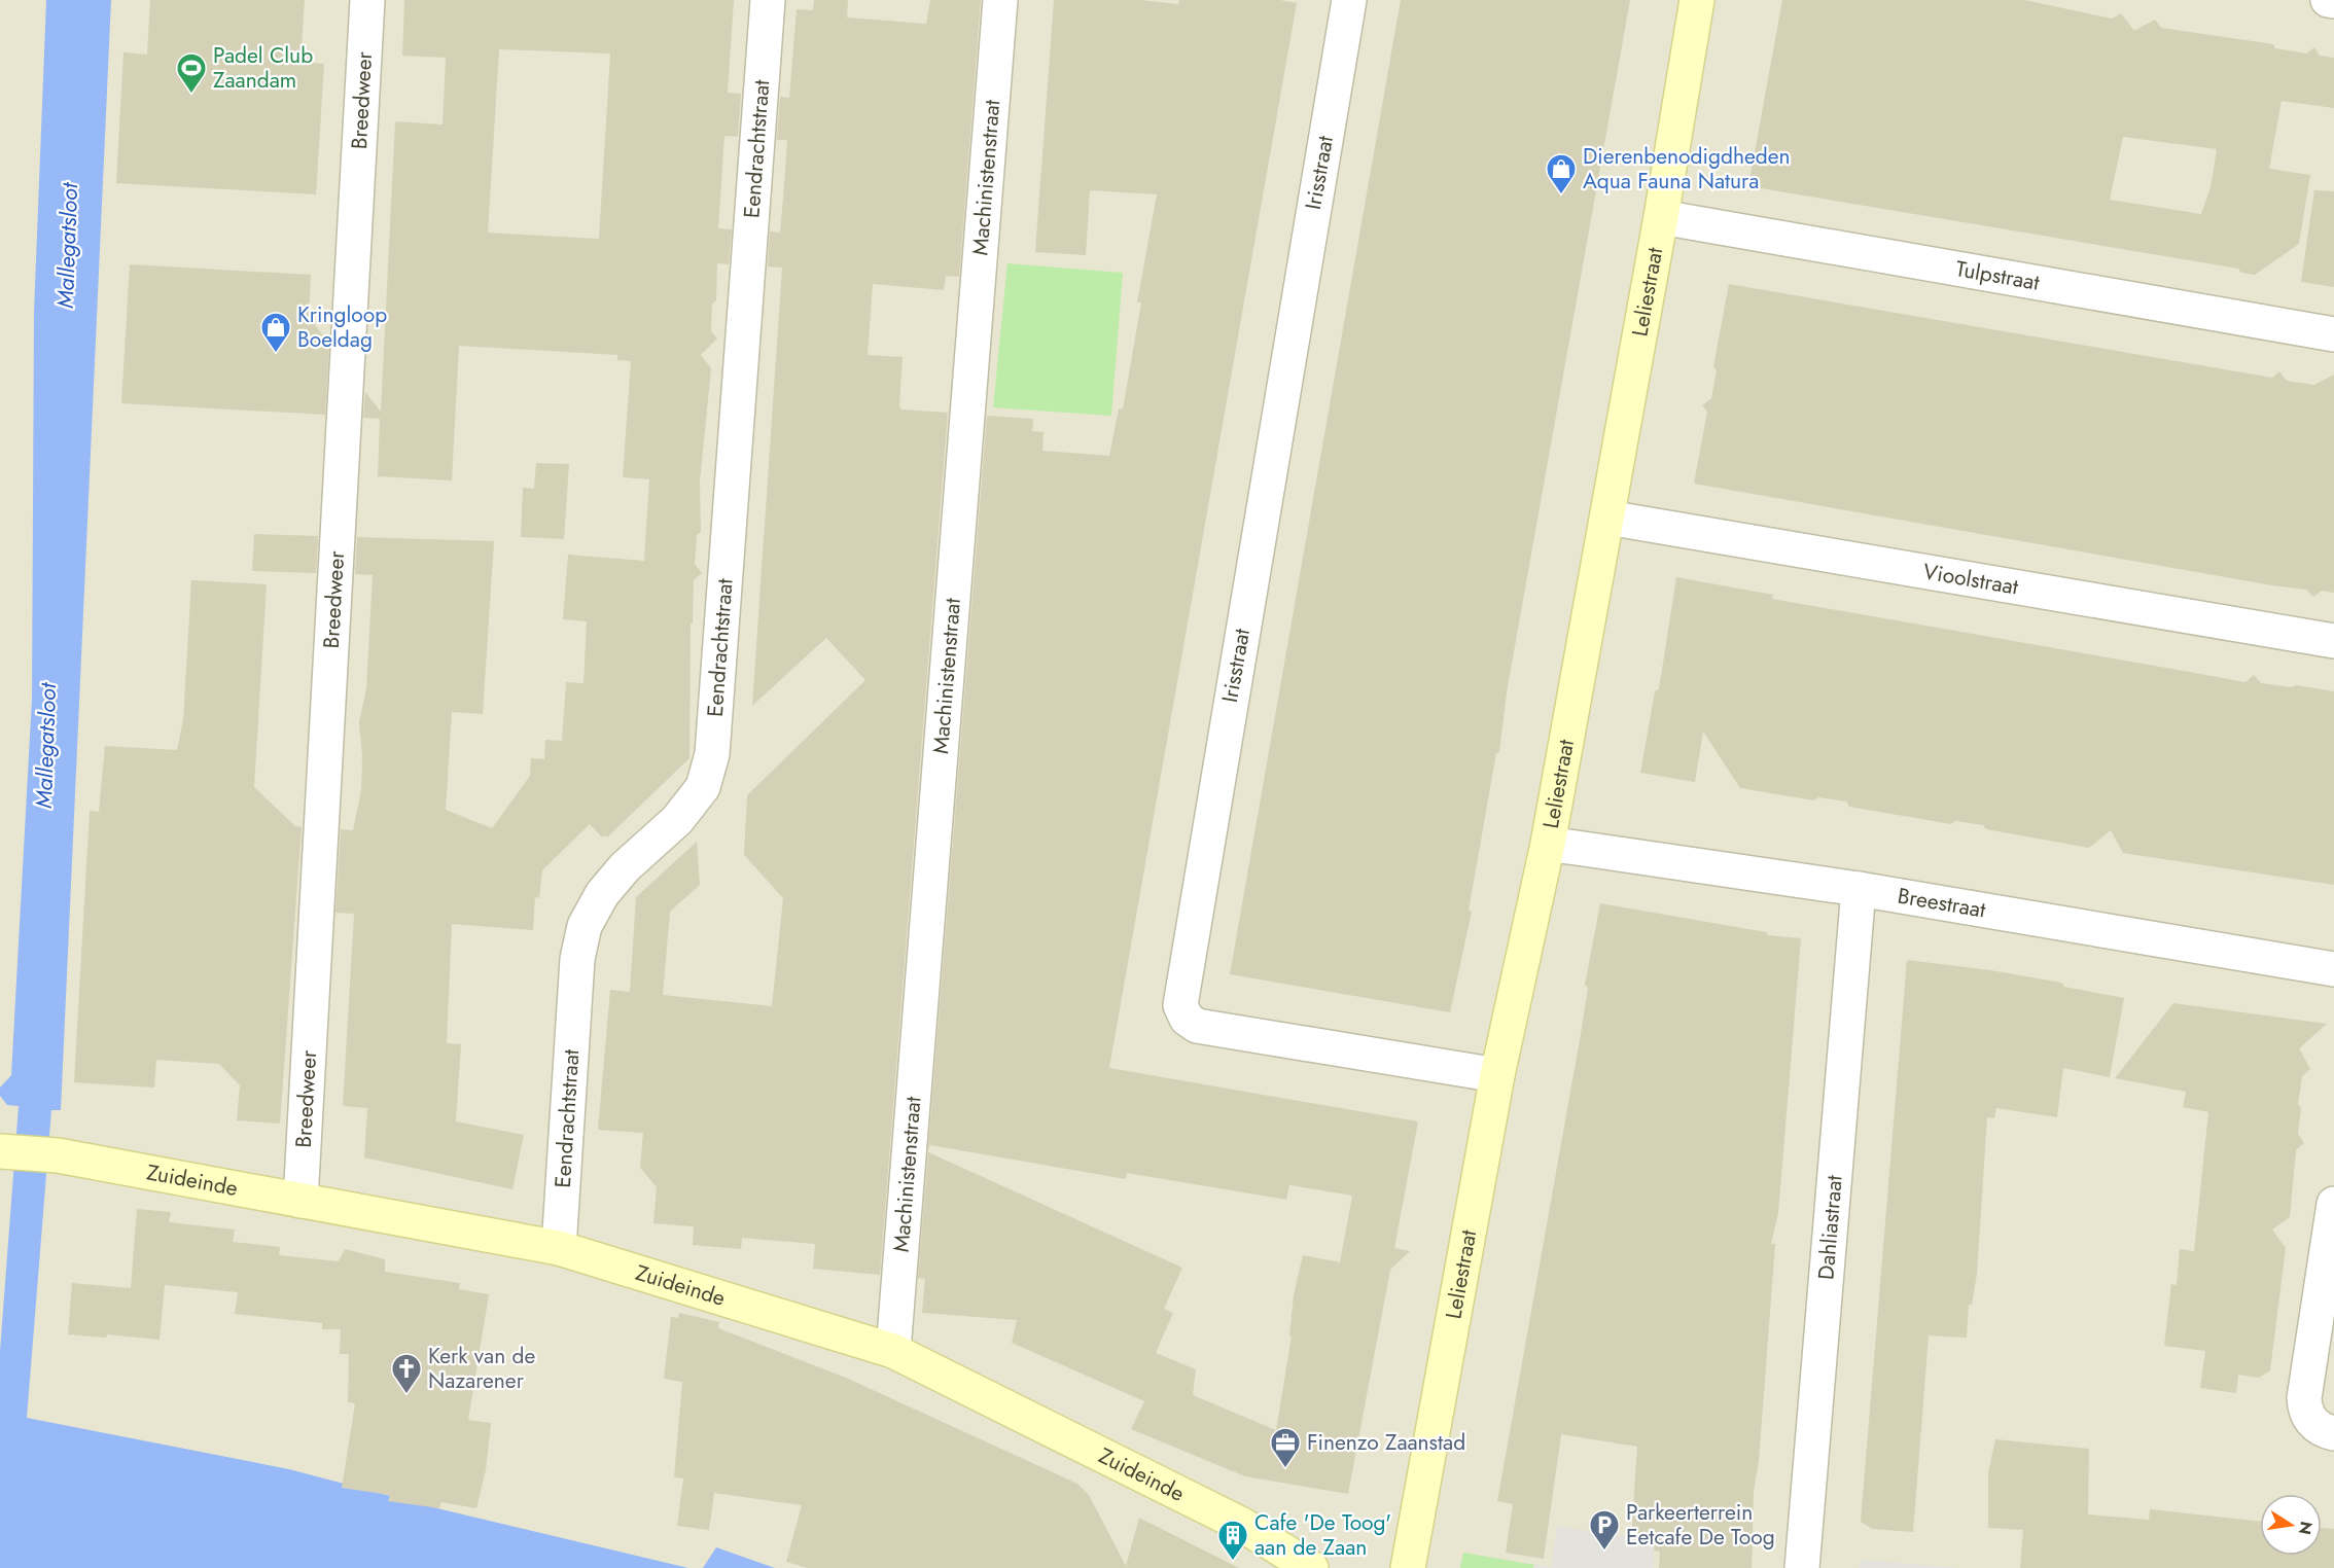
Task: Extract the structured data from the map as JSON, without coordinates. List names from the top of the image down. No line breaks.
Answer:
{"streets":{"street":["Breedweer","Eendrachtstraat","Irisstraat","Machinistenstraat","Tulpstraat","Leliestraat","Vioolstraat","Breestraat","Zuideinde","Dahliastraat"]},"crossings":[["Breedweer","Zuideinde"],["Eendrachtstraat","Zuideinde"],["Irisstraat","Leliestraat"],["Machinistenstraat","Zuideinde"],["Tulpstraat","Leliestraat"],["Leliestraat","Vioolstraat"],["Leliestraat","Breestraat"],["Breestraat","Dahliastraat"]],"water":["Mallegatsloot"],"places":{"sports":["Padel Club Zaandam"],"shop":["Dierenbenodigdheden Aqua Fauna Natura","Kringloop Boeldag"],"church":["Kerk van de Nazarener"],"office":["Finenzo Zaanstad"],"parking":["Parkeerterrein Eetcafe De Toog"],"building":["Cafe 'De Toog' aan de Zaan"]},"north":"right"}
